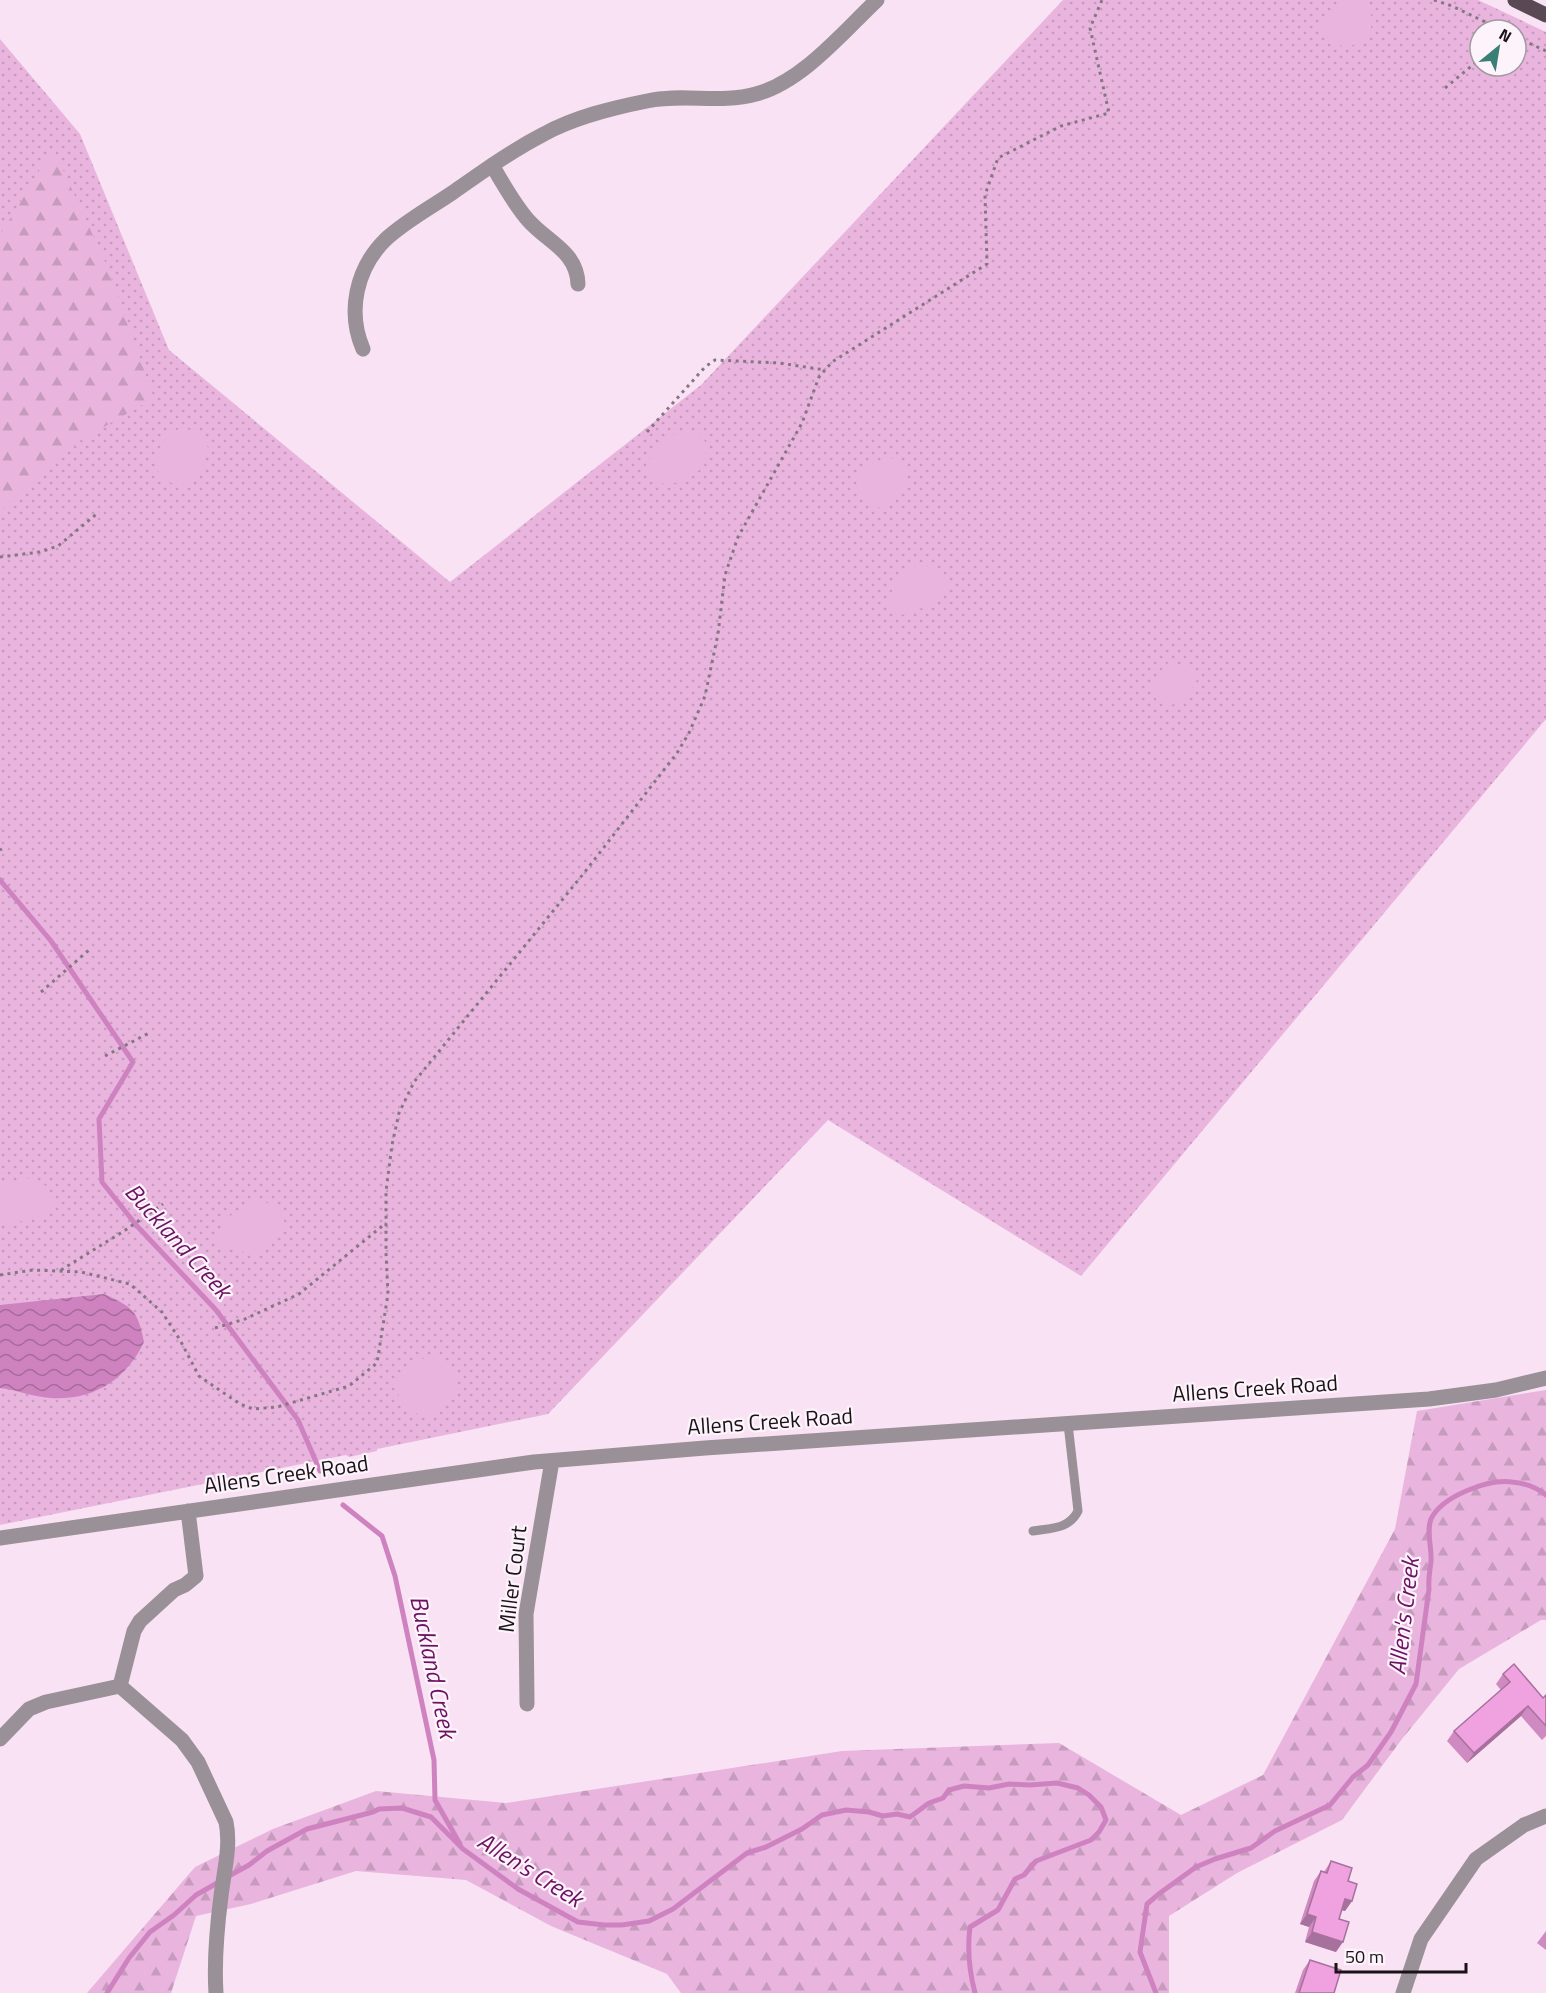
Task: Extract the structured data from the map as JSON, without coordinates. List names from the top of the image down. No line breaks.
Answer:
{"streets":{"street":["Allens Creek Road","Miller Court"]},"crossings":[["Allens Creek Road","Miller Court"]],"water":["Buckland Creek","Allen's Creek"],"scale_bar":"50 m","north":"top right"}
